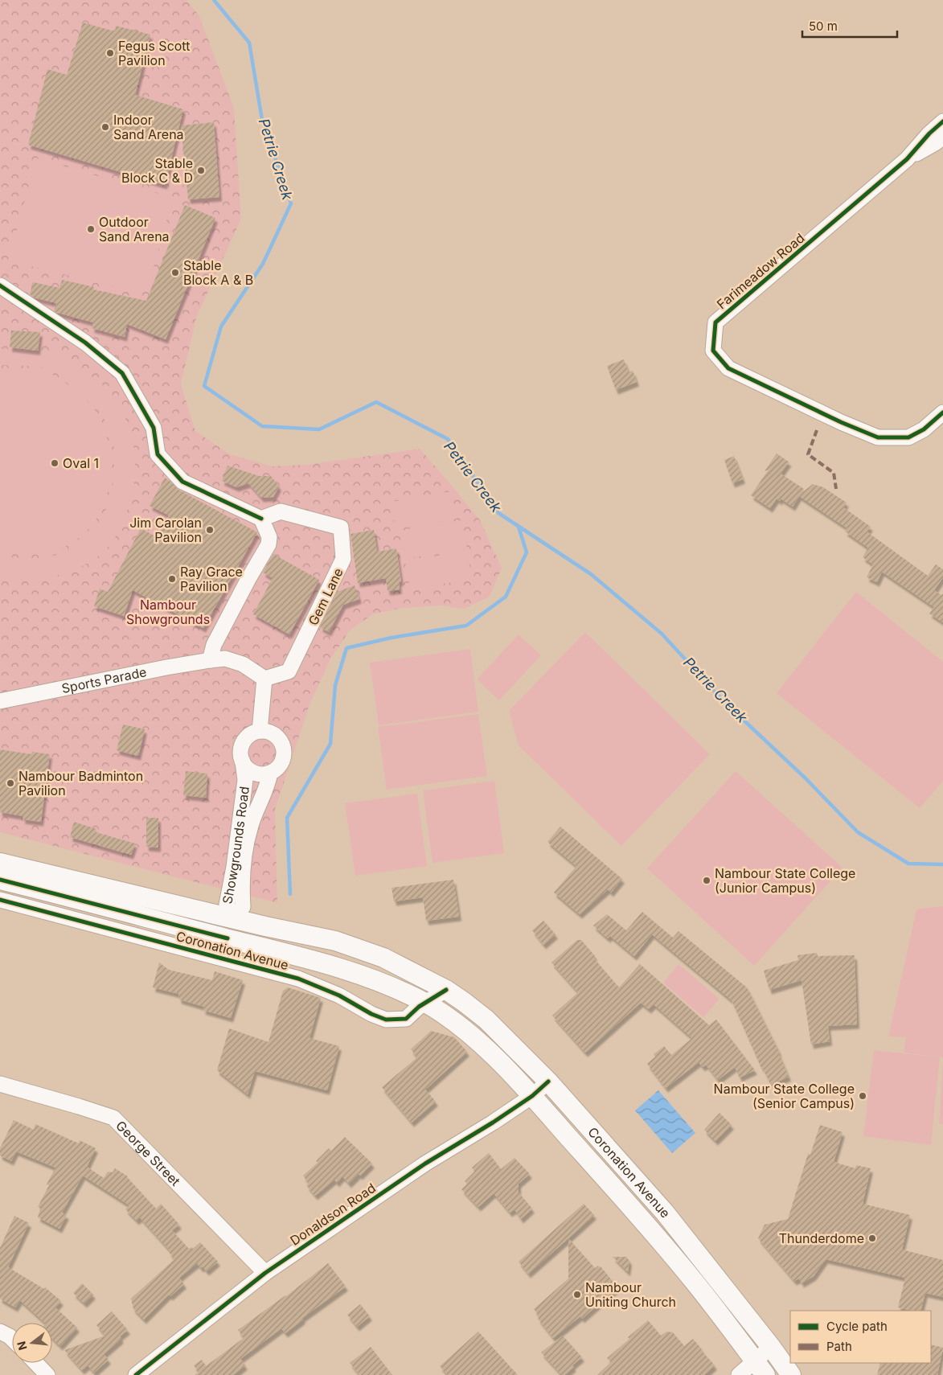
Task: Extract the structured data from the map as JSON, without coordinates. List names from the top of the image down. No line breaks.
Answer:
{"streets":{"main road":["Coronation Avenue"],"street":["Farimeadow Road","Gem Lane","Sports Parade","Showgrounds Road","George Street","Donaldson Road"]},"crossings":[["Showgrounds Road","Coronation Avenue"],["Coronation Avenue","Donaldson Road"],["George Street","Donaldson Road"]],"water":["Petrie Creek"],"parks":["Nambour Showgrounds"],"places":["Fegus Scott Pavilion","Indoor Sand Arena","Stable Block C & D","Outdoor Sand Arena","Stable Block A & B","Oval 1","Jim Carolan Pavilion","Ray Grace Pavilion","Nambour Badminton Pavilion","Nambour State College (Junior Campus)","Nambour State College (Senior Campus)","Thunderdome","Nambour Uniting Church"],"legend":["Cycle path","Path"],"scale_bar":"50 m","north":"left"}
